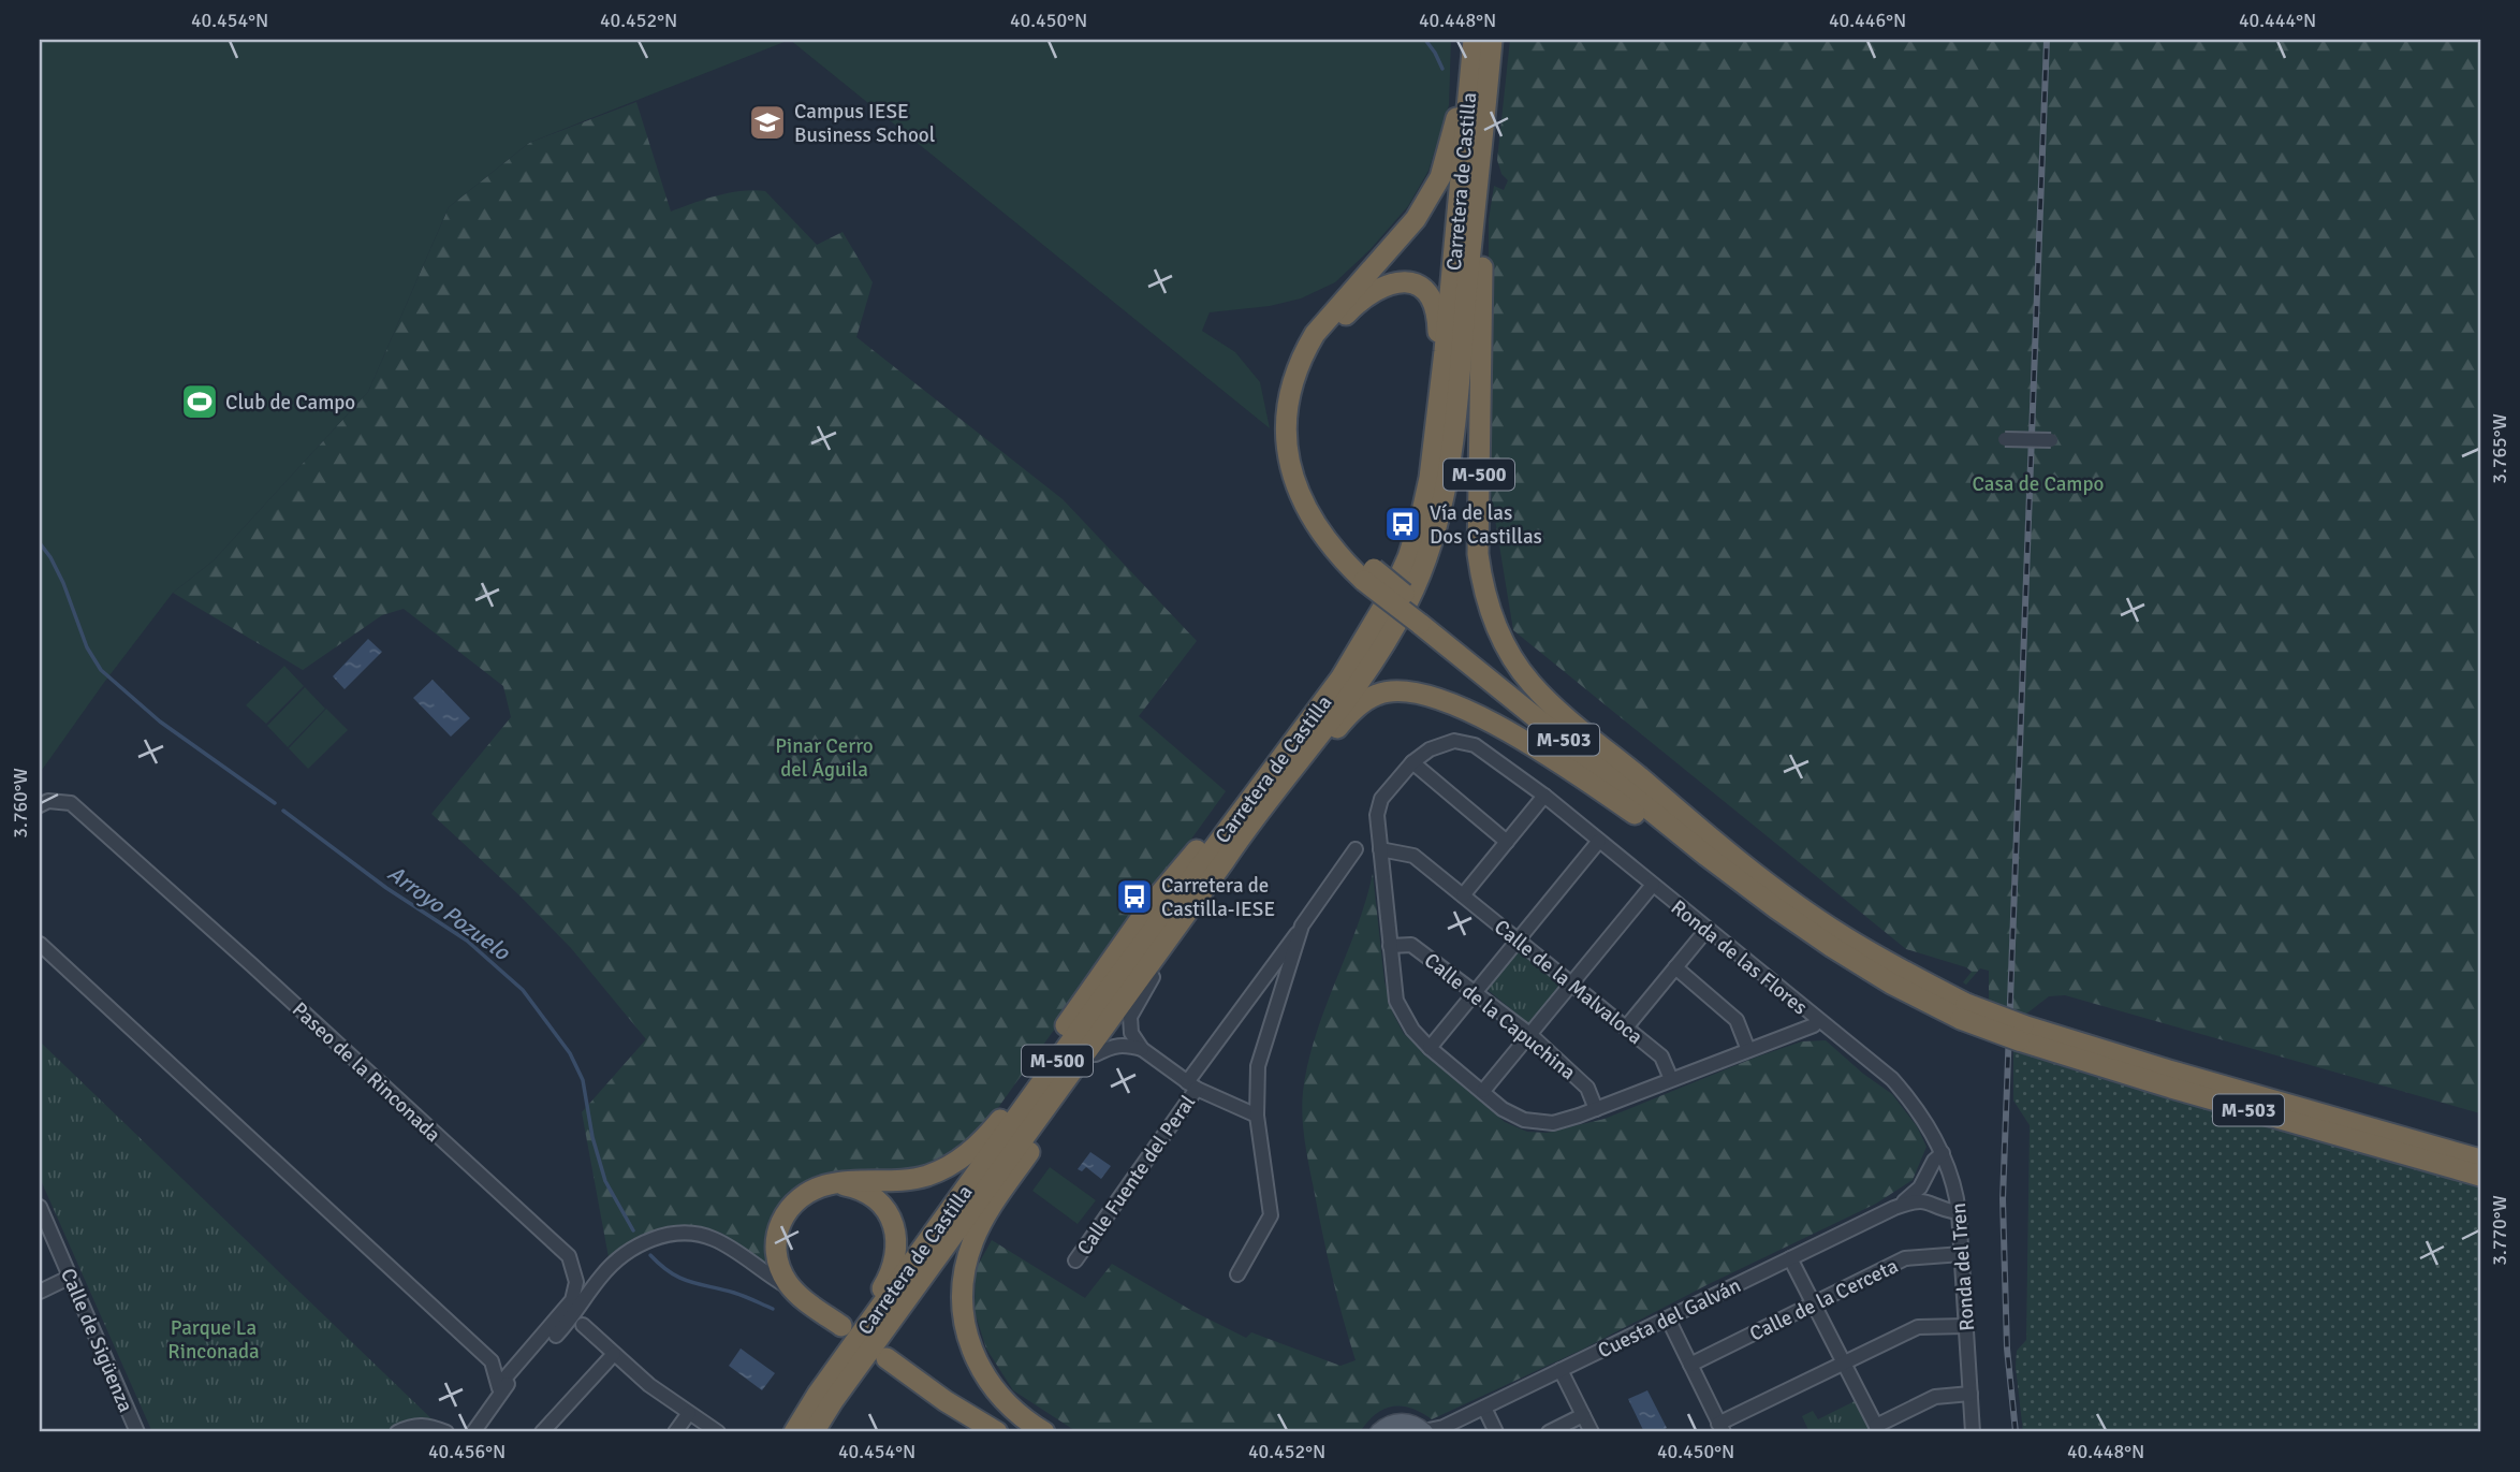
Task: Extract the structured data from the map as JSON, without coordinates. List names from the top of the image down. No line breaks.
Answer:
{"streets":{"highway":["Carretera de Castilla","M-500","M-503"],"street":["Ronda de las Flores","Calle de la Malvaloca","Calle de la Capuchina","Paseo de la Rinconada","Calle Fuente del Peral","Ronda del Tren","Calle de la Cerceta","Cuesta del Galván","Calle de Sigüenza"]},"crossings":[["Carretera de Castilla","M-500"],["Carretera de Castilla","M-503"],["M-500","M-503"],["Ronda de las Flores","Calle de la Malvaloca"],["Ronda de las Flores","Calle de la Capuchina"],["Ronda de las Flores","Ronda del Tren"],["Ronda del Tren","Calle de la Cerceta"],["Ronda del Tren","Cuesta del Galván"]],"water":["Arroyo Pozuelo"],"parks":["Casa de Campo","Pinar Cerro del Águila","Parque La Rinconada"],"places":{"school or university":["Campus IESE Business School"],"sports":["Club de Campo"],"bus stop":["Vía de las Dos Castillas","Carretera de Castilla-IESE"]},"coordinates":["40.454°N","40.452°N","40.450°N","40.448°N","40.446°N","40.444°N","3.765°W","3.760°W","3.770°W","40.456°N"]}
